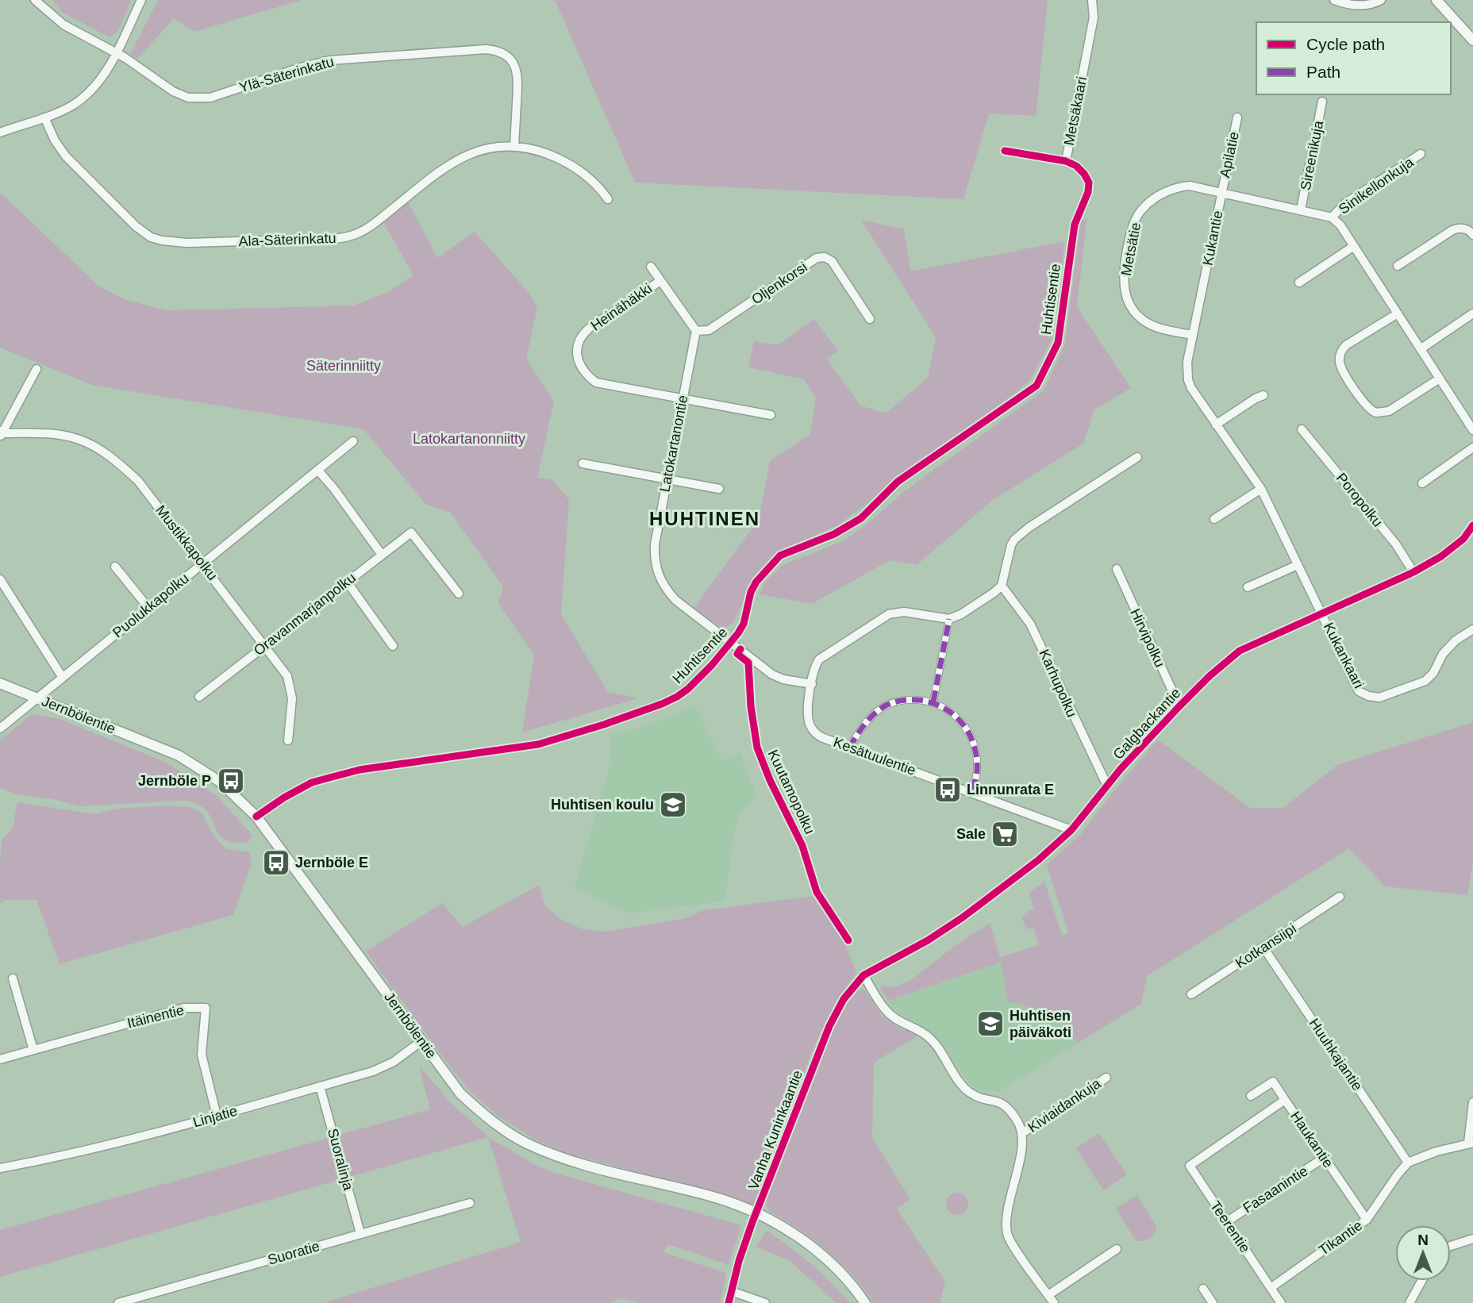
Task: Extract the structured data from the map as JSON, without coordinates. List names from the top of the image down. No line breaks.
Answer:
{"streets":{"street":["Ylä-Säterinkatu","Metsäkaari","Apilatie","Sireenikuja","Sinikellonkuja","Kukantie","Ala-Säterinkatu","Metsätie","Oljenkorsi","Huhtisentie","Heinähäkki","Latokartanontie","Poropolku","Mustikkapolku","Puolukkapolku","Oravanmarjanpolku","Hirvipolku","Kukankaari","Karhupolku","Jernbölentie","Galgbackantie","Kesätuulentie","Kotkansiipi","Itäinentie","Huuhkajantie","Kiviaidankuja","Linjatie","Vanha Kuninkaantie","Haukantie","Suoralinja","Fasaanintie","Teerentie","Tikantie","Suoratie"],"cycle path":["Kuutamopolku"]},"crossings":[["Ylä-Säterinkatu","Ala-Säterinkatu"],["Metsäkaari","Huhtisentie"],["Apilatie","Kukantie"],["Apilatie","Metsätie"],["Sireenikuja","Kukantie"],["Sinikellonkuja","Kukantie"],["Kukantie","Metsätie"],["Kukantie","Kukankaari"],["Kukantie","Galgbackantie"],["Oljenkorsi","Latokartanontie"],["Huhtisentie","Latokartanontie"],["Huhtisentie","Jernbölentie"],["Heinähäkki","Latokartanontie"],["Latokartanontie","Kesätuulentie"],["Poropolku","Galgbackantie"],["Mustikkapolku","Puolukkapolku"],["Mustikkapolku","Oravanmarjanpolku"],["Puolukkapolku","Jernbölentie"],["Hirvipolku","Galgbackantie"],["Kukankaari","Galgbackantie"],["Karhupolku","Galgbackantie"],["Jernbölentie","Linjatie"],["Jernbölentie","Vanha Kuninkaantie"],["Galgbackantie","Kesätuulentie"],["Galgbackantie","Vanha Kuninkaantie"],["Kotkansiipi","Huuhkajantie"],["Itäinentie","Linjatie"],["Huuhkajantie","Tikantie"],["Linjatie","Suoralinja"],["Haukantie","Fasaanintie"],["Haukantie","Teerentie"],["Haukantie","Tikantie"],["Suoralinja","Suoratie"],["Fasaanintie","Teerentie"],["Teerentie","Tikantie"]],"districts":["HUHTINEN"],"parks":["Säterinniitty","Latokartanonniitty"],"places":{"bus stop":["Jernböle P","Linnunrata E","Jernböle E"],"school or university":["Huhtisen koulu","Huhtisen päiväkoti"],"supermarket":["Sale"]},"legend":["Cycle path","Path"],"north":"top"}
